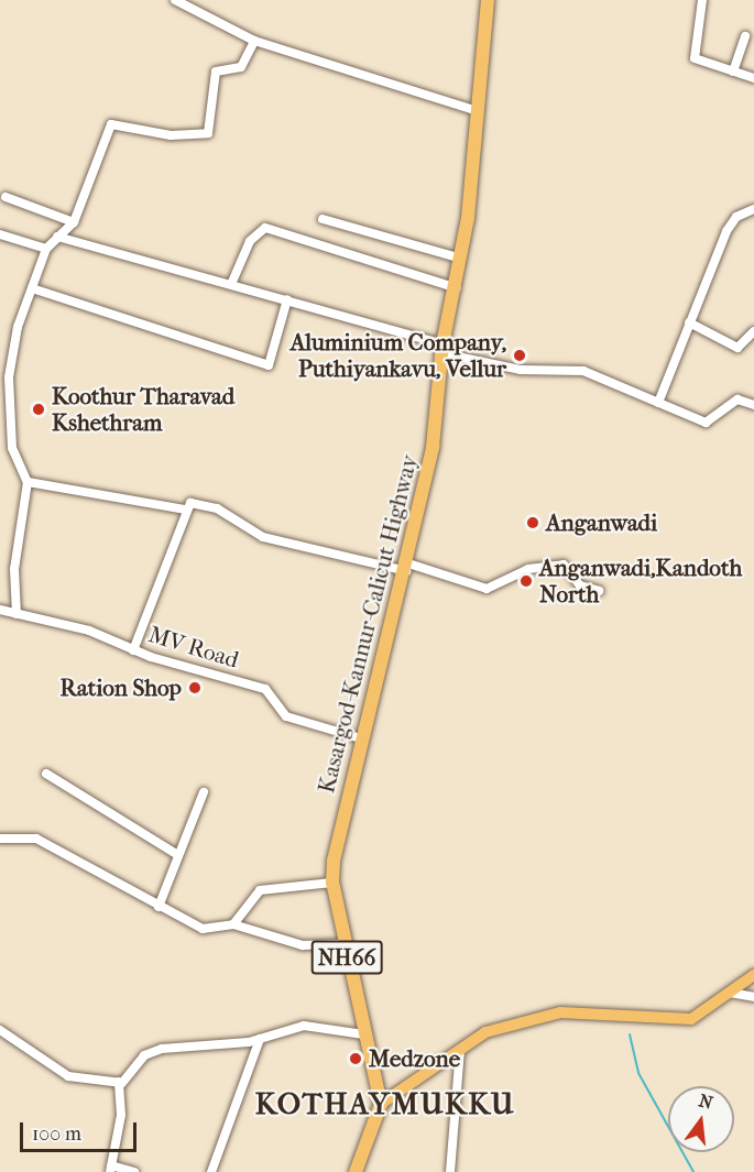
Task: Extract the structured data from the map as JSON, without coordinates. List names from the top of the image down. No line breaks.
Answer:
{"streets":{"highway":["Kasargod-Kannur-Calicut Highway","NH66"],"street":["MV Road"]},"crossings":[["Kasargod-Kannur-Calicut Highway","MV Road"]],"districts":["KOTHAYMUKKU"],"places":["Aluminium Company, Puthiyankavu, Vellur","Koothur Tharavad Kshethram","Anganwadi","Anganwadi,Kandoth North","Ration Shop","Medzone"],"scale_bar":"100 m","north":"top"}
